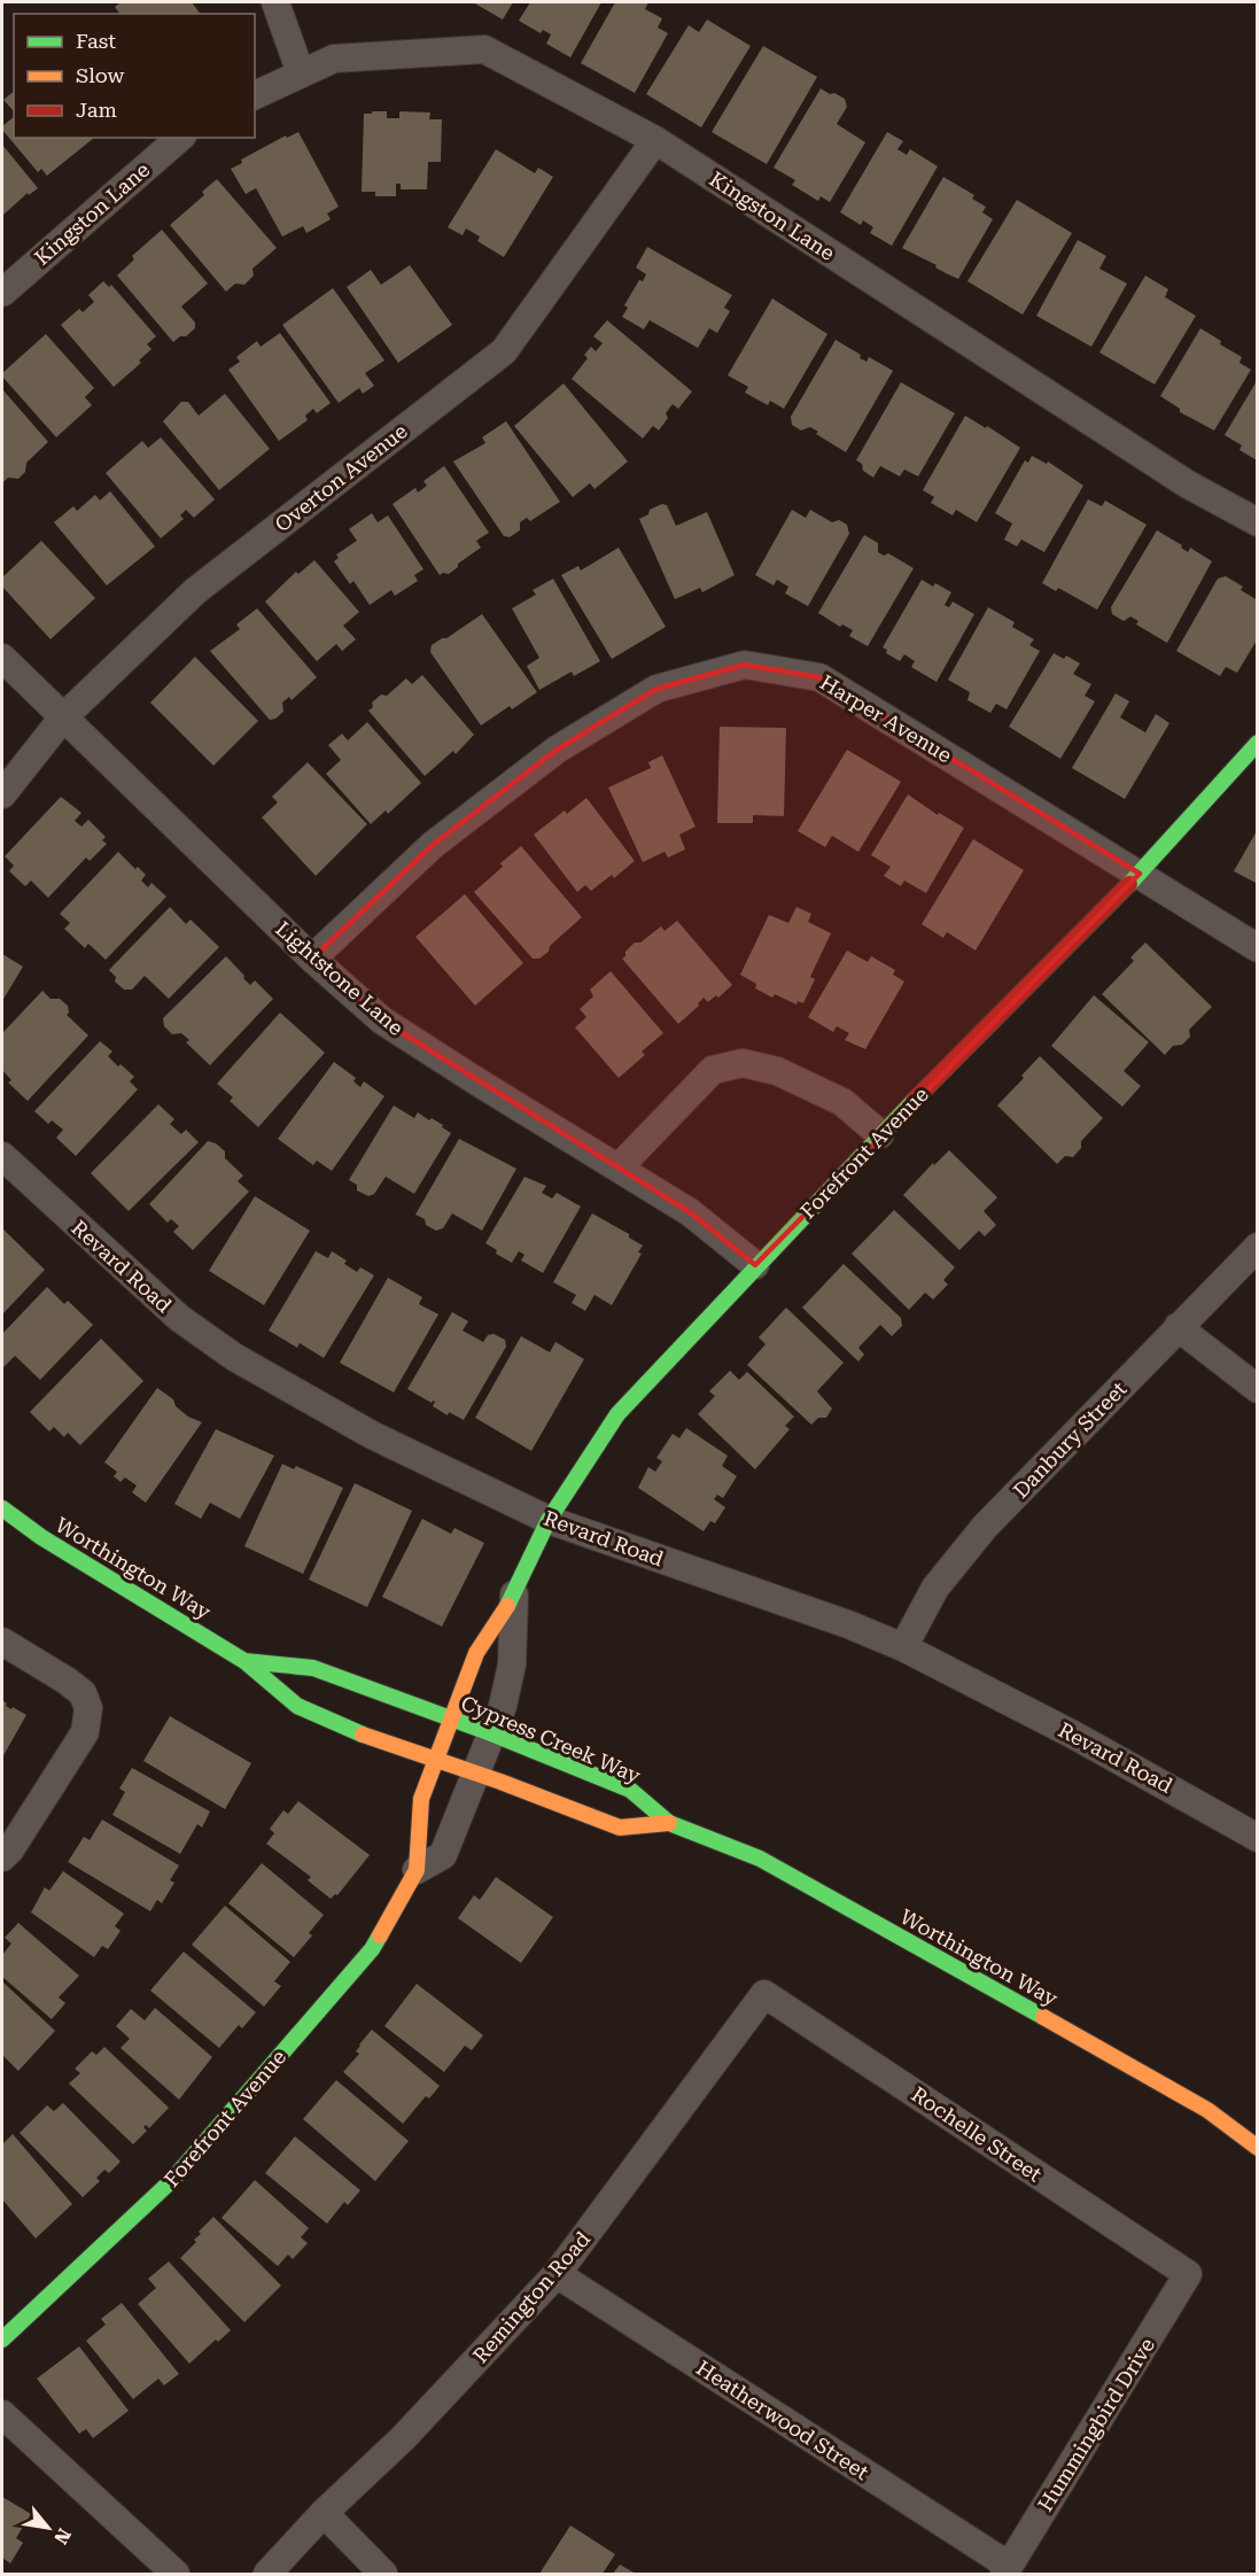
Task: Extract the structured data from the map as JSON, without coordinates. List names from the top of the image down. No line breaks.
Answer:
{"streets":{"street":["Kingston Lane","Overton Avenue","Harper Avenue","Lightstone Lane","Forefront Avenue","Revard Road","Danbury Street","Worthington Way","Cypress Creek Way","Rochelle Street","Remington Road","Heatherwood Street","Hummingbird Drive"]},"crossings":[["Kingston Lane","Overton Avenue"],["Overton Avenue","Lightstone Lane"],["Harper Avenue","Lightstone Lane"],["Harper Avenue","Forefront Avenue"],["Lightstone Lane","Forefront Avenue"],["Forefront Avenue","Revard Road"],["Forefront Avenue","Cypress Creek Way"],["Revard Road","Danbury Street"],["Worthington Way","Cypress Creek Way"],["Rochelle Street","Remington Road"],["Rochelle Street","Hummingbird Drive"],["Remington Road","Heatherwood Street"],["Heatherwood Street","Hummingbird Drive"]],"legend":["Fast","Slow","Jam"],"north":"bottom right"}
